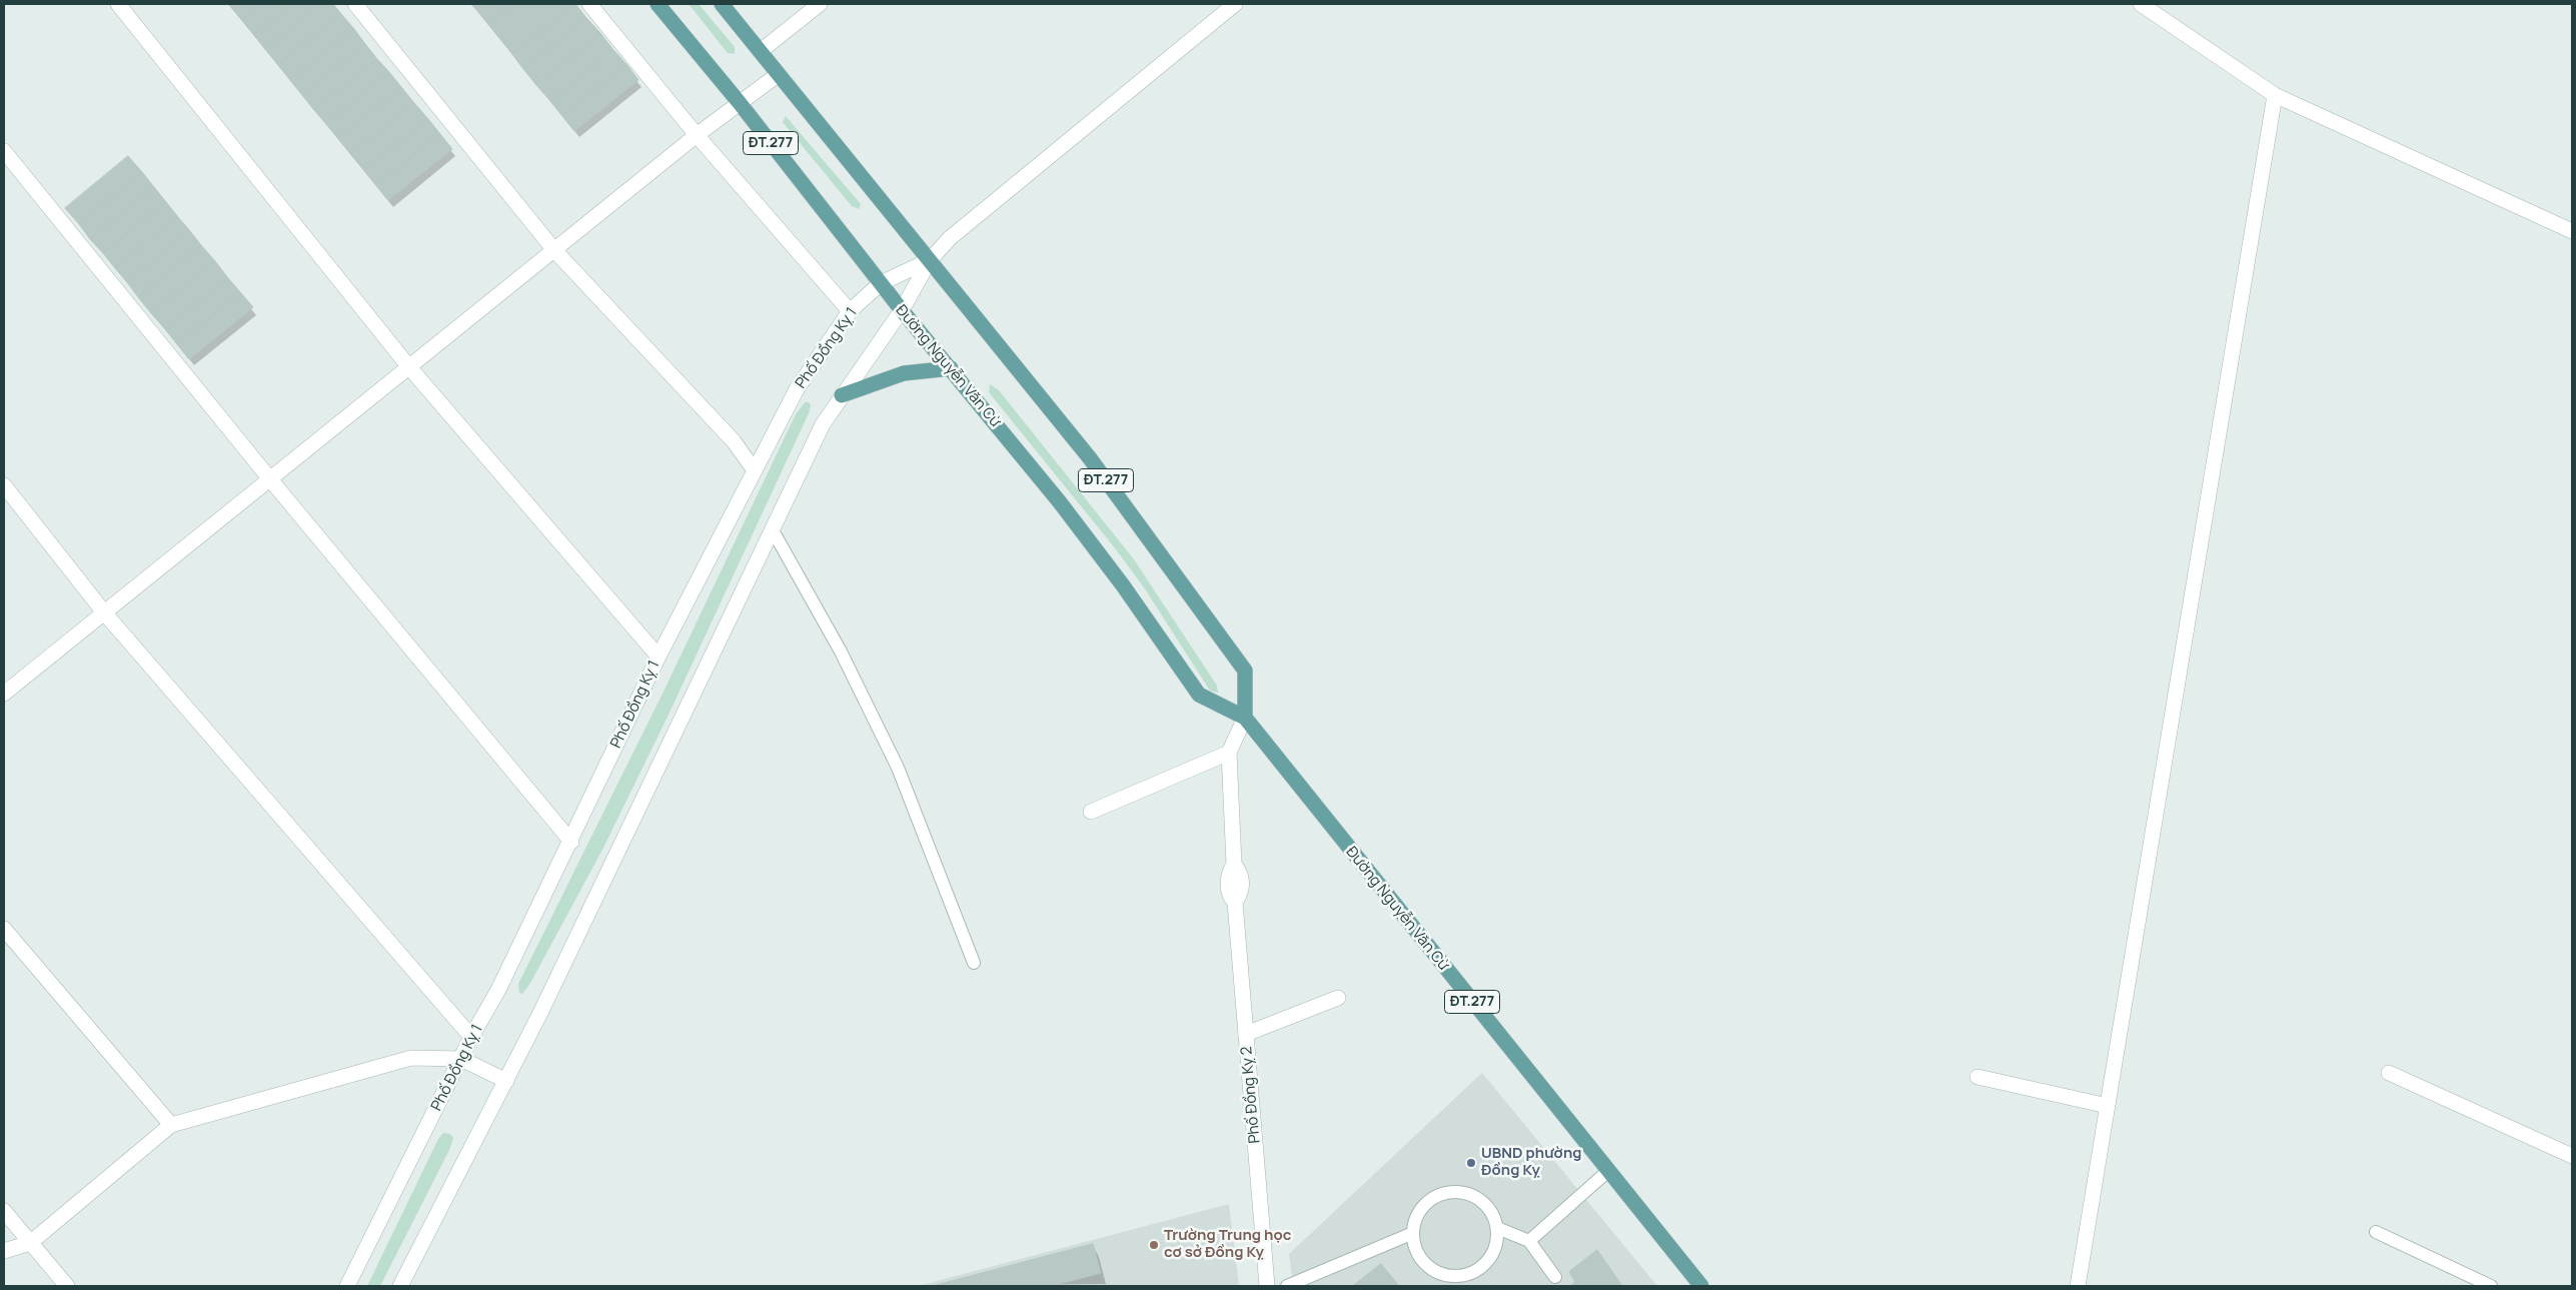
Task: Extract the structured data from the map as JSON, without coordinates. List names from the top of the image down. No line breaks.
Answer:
{"streets":{"main road":["ĐT.277","Đường Nguyễn Văn Cừ"],"street":["Phố Đồng Kỵ 1","Phố Đồng Kỵ 2"]},"crossings":[["ĐT.277","Phố Đồng Kỵ 1"],["ĐT.277","Đường Nguyễn Văn Cừ"],["ĐT.277","Phố Đồng Kỵ 2"],["Phố Đồng Kỵ 1","Đường Nguyễn Văn Cừ"],["Đường Nguyễn Văn Cừ","Phố Đồng Kỵ 2"]],"places":["UBND phường Đồng Kỵ","Trường Trung học cơ sở Đồng Kỵ"]}
